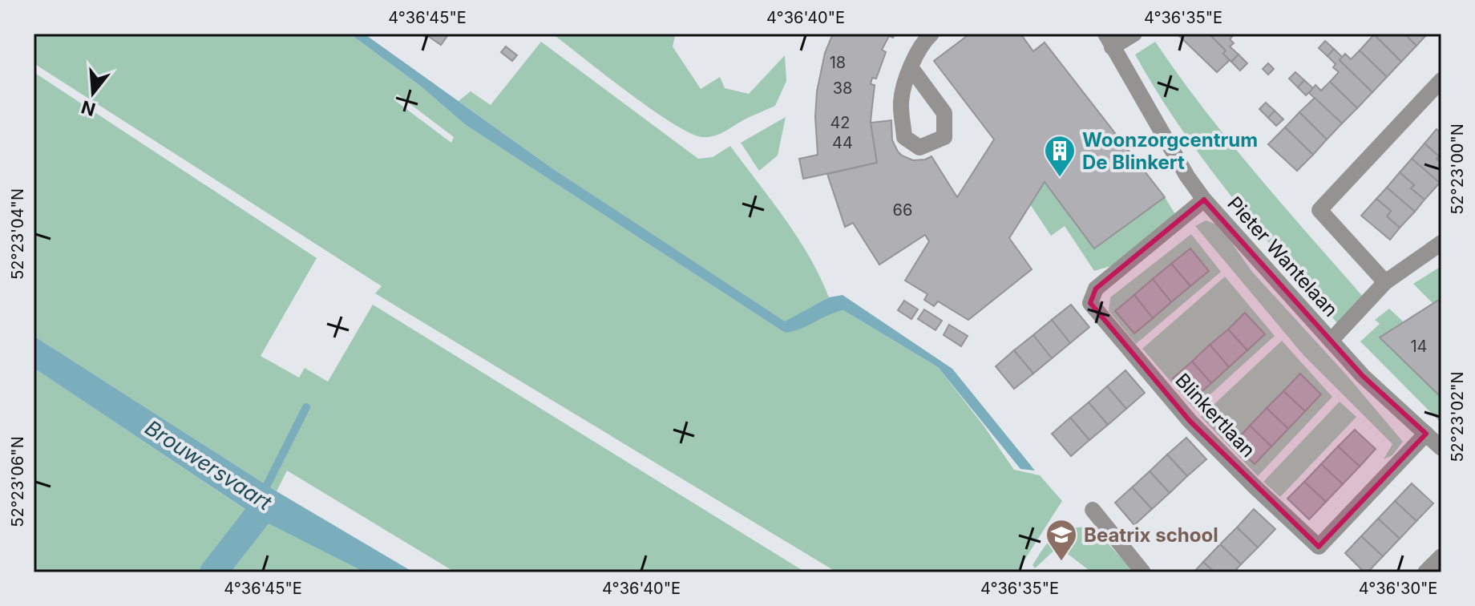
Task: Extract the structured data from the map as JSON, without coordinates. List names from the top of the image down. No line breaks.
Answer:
{"streets":{"street":["Pieter Wantelaan","Blinkertlaan"]},"crossings":[["Pieter Wantelaan","Blinkertlaan"]],"water":["Brouwersvaart"],"places":{"building":["Woonzorgcentrum De Blinkert"],"school or university":["Beatrix school"]},"house_numbers":["18","38","42","44","66","14"],"north":"bottom","coordinates":["4°36'45\"E","4°36'40\"E","4°36'35\"E","52°23'00\"N","52°23'04\"N","52°23'02\"N","52°23'06\"N","4°36'30\"E"]}
